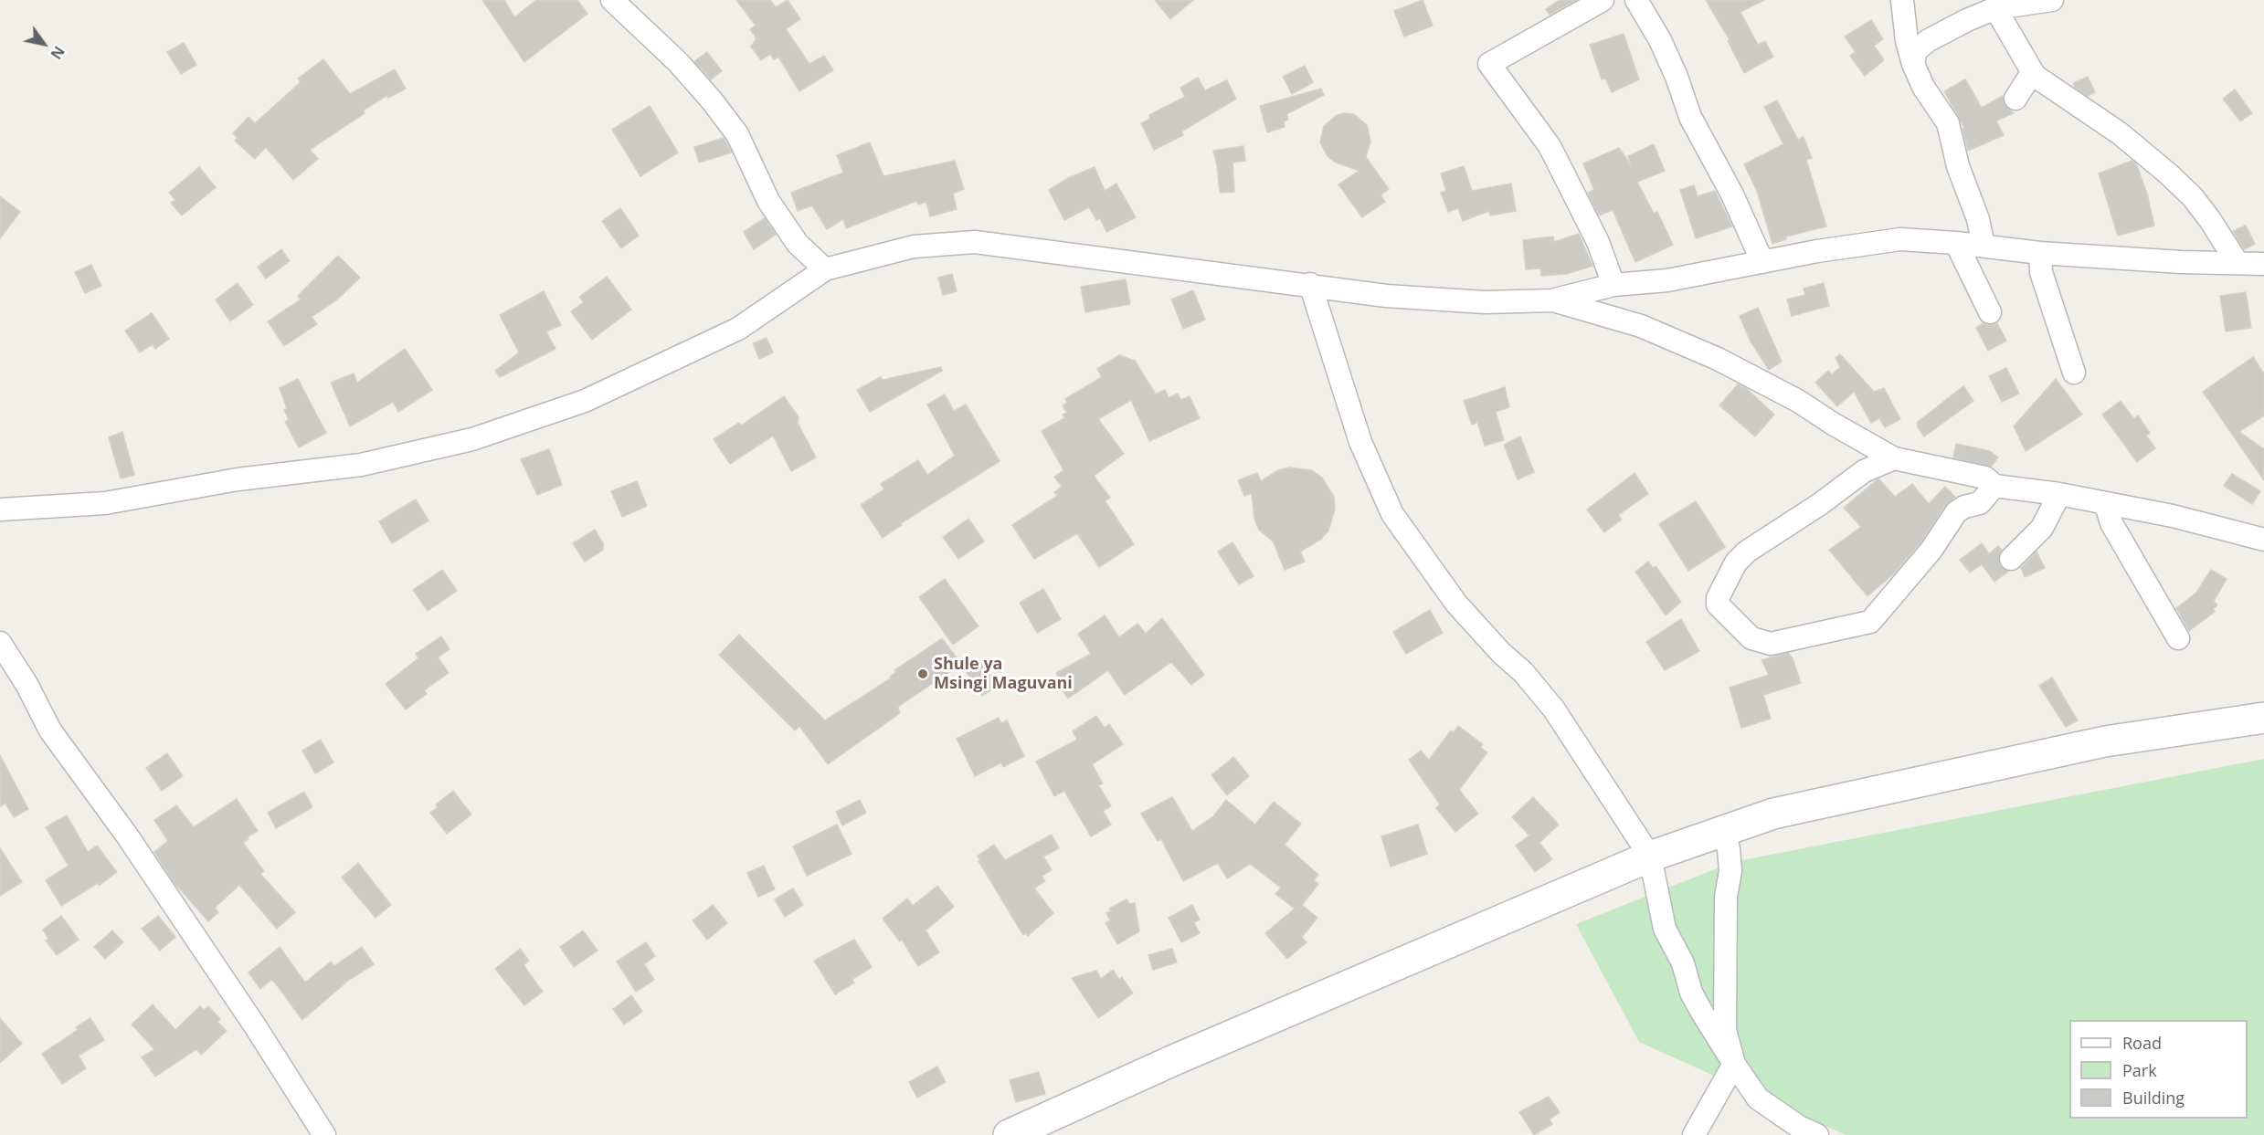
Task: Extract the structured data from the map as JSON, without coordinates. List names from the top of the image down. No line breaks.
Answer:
{"places":["Shule ya Msingi Maguvani"],"legend":["Road","Park","Building"],"north":"bottom right"}
